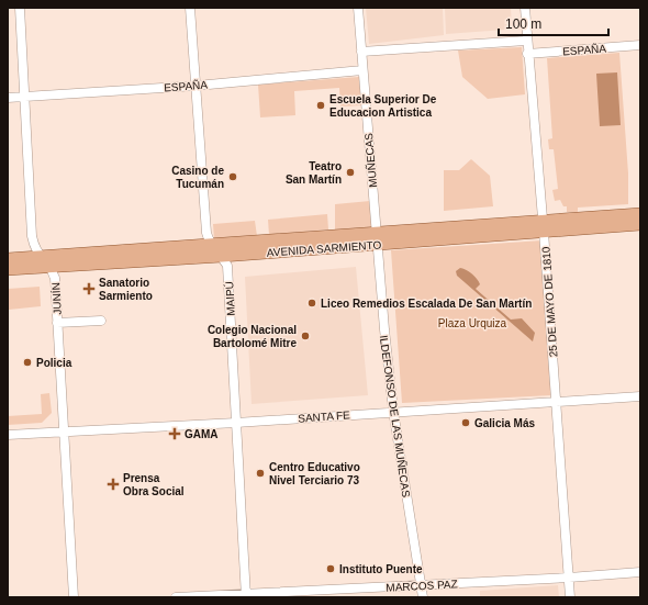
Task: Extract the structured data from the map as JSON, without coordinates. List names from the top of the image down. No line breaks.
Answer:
{"streets":{"main road":["AVENIDA SARMIENTO"],"street":["ESPAÑA","MUÑECAS","JUNÍN","MAIPÚ","25 DE MAYO DE 1810","SANTA FE","ILDEFONSO DE LAS MUÑECAS","MARCOS PAZ"]},"crossings":[["ESPAÑA","MUÑECAS"],["ESPAÑA","JUNÍN"],["ESPAÑA","25 DE MAYO DE 1810"],["MUÑECAS","AVENIDA SARMIENTO"],["MUÑECAS","ILDEFONSO DE LAS MUÑECAS"],["AVENIDA SARMIENTO","JUNÍN"],["AVENIDA SARMIENTO","MAIPÚ"],["AVENIDA SARMIENTO","25 DE MAYO DE 1810"],["AVENIDA SARMIENTO","ILDEFONSO DE LAS MUÑECAS"],["JUNÍN","SANTA FE"],["MAIPÚ","SANTA FE"],["MAIPÚ","MARCOS PAZ"],["25 DE MAYO DE 1810","SANTA FE"],["25 DE MAYO DE 1810","MARCOS PAZ"],["SANTA FE","ILDEFONSO DE LAS MUÑECAS"],["ILDEFONSO DE LAS MUÑECAS","MARCOS PAZ"]],"parks":["Plaza Urquiza"],"places":{"other":["Escuela Superior De Educacion Artistica","Teatro San Martín","Casino de Tucumán","Liceo Remedios Escalada De San Martín","Colegio Nacional Bartolomé Mitre","Policia","Galicia Más","Centro Educativo Nivel Terciario 73","Instituto Puente"],"health":["Sanatorio Sarmiento","GAMA","Prensa Obra Social"]},"scale_bar":"100 m"}
